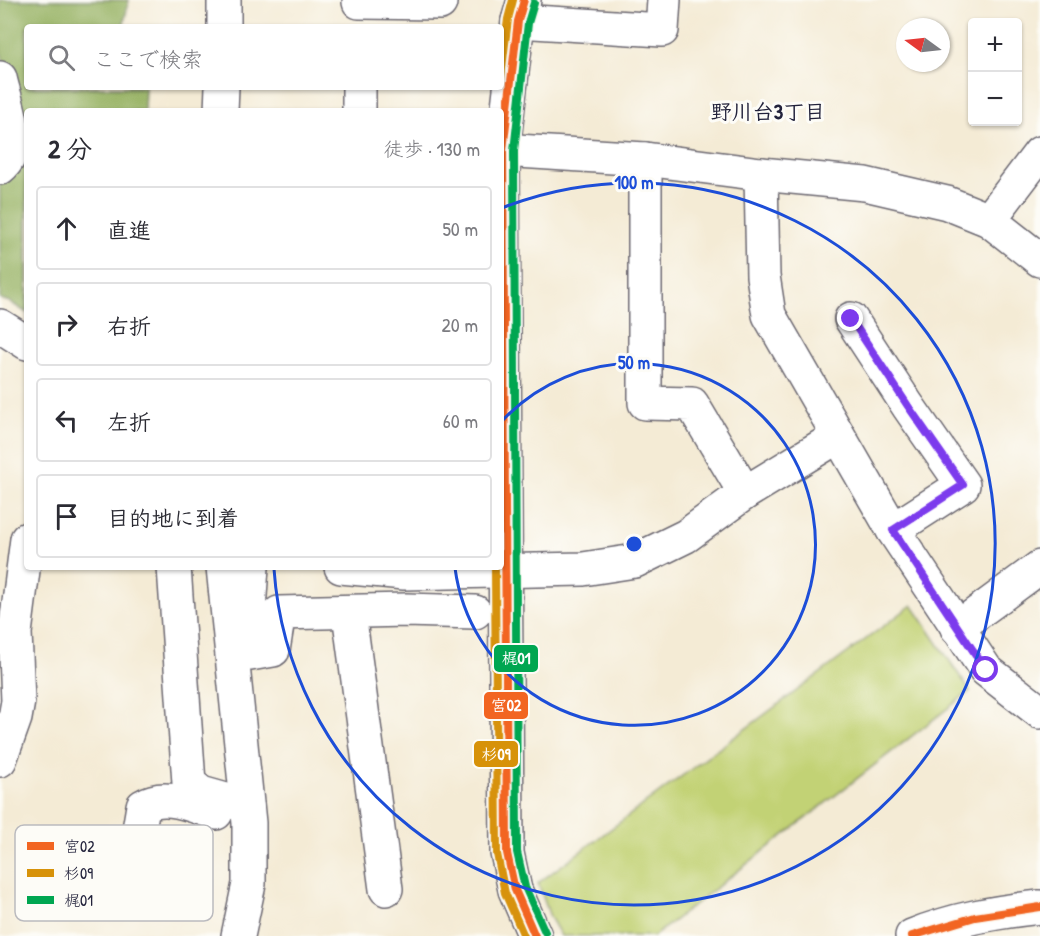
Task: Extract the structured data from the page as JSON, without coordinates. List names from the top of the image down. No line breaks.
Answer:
{"districts":["野川台3丁目"],"lines":["transit line 宮02","transit line 杉09","transit line 梶01"],"legend":["宮02","杉09","梶01"],"north":"left","page":{"map_buttons":["+","−"],"search":"ここで検索","heading":["2 分","徒歩 · 130 m"],"list":[["直進","50 m"],["右折","20 m"],["左折","60 m"],"目的地に到着"]},"rings":["100 m","50 m"]}
